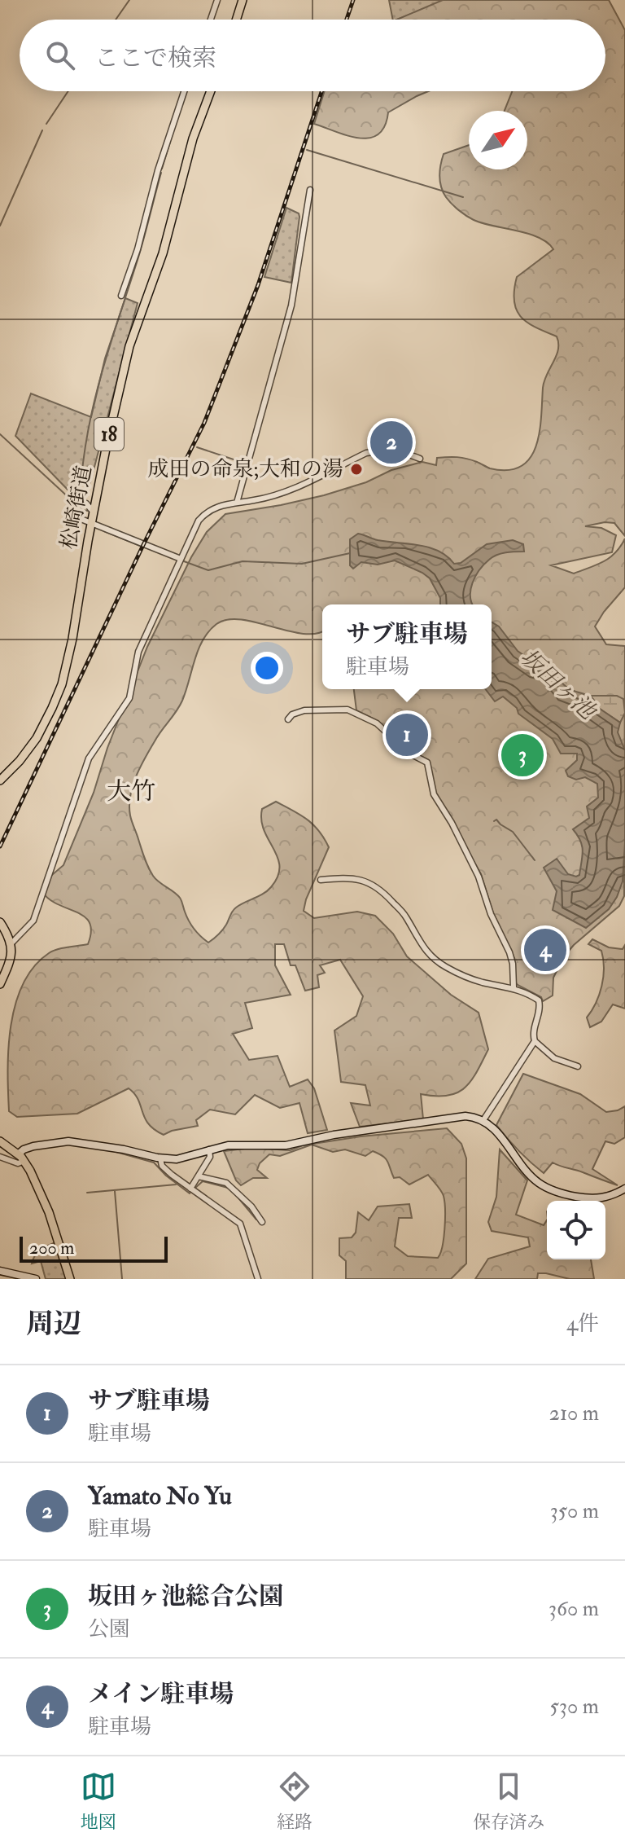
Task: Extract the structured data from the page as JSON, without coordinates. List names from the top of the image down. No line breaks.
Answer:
{"streets":{"main road":["18","松崎街道"]},"districts":["大竹"],"water":["坂田ヶ池"],"places":["成田の命泉;大和の湯"],"scale_bar":"200 m","north":"top right","page":{"search":"ここで検索","pins":["2","1","3","4"],"popup":["サブ駐車場","駐車場"],"scale":"200 m","heading":["周辺","4件"],"list":[{"mark":"1","name":"サブ駐車場","note":"駐車場","value":"210 m"},{"mark":"2","name":"Yamato No Yu","note":"駐車場","value":"350 m"},{"mark":"3","name":"坂田ヶ池総合公園","note":"公園","value":"360 m"},{"mark":"4","name":"メイン駐車場","note":"駐車場","value":"530 m"}],"nav":["地図","経路","保存済み"]}}
